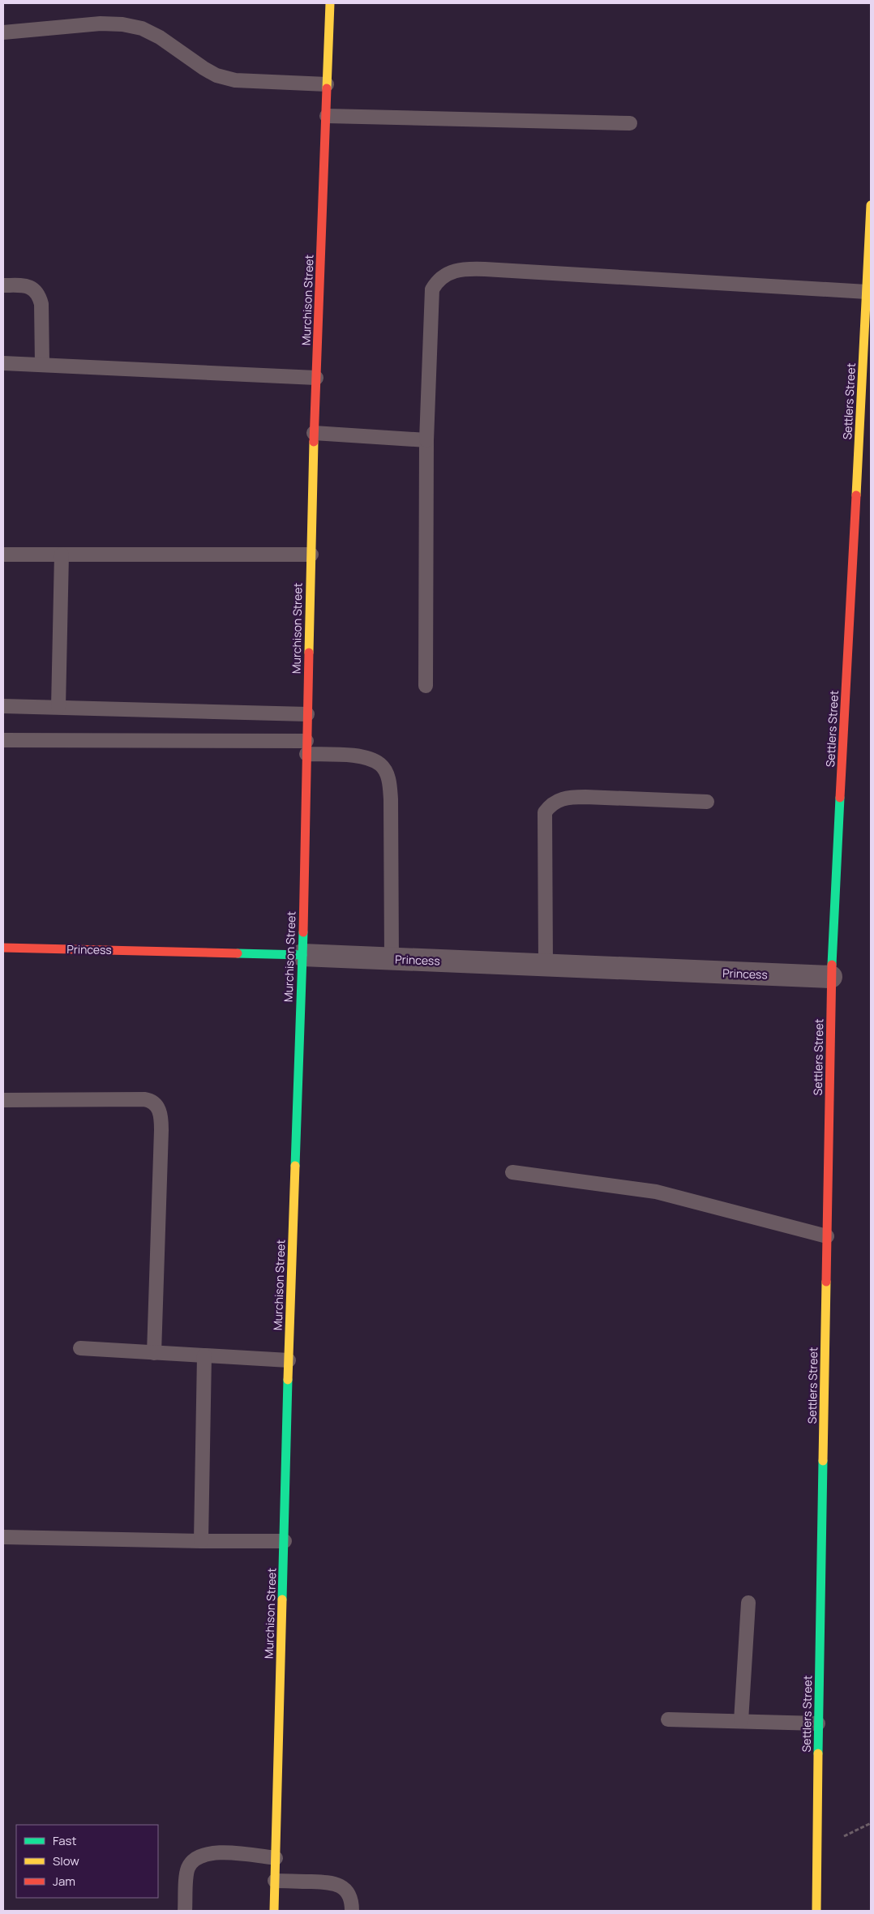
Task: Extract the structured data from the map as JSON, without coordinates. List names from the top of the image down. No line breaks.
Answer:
{"streets":{"street":["Murchison Street","Settlers Street","Princess"]},"crossings":[["Murchison Street","Princess"],["Settlers Street","Princess"]],"legend":["Fast","Slow","Jam"]}
